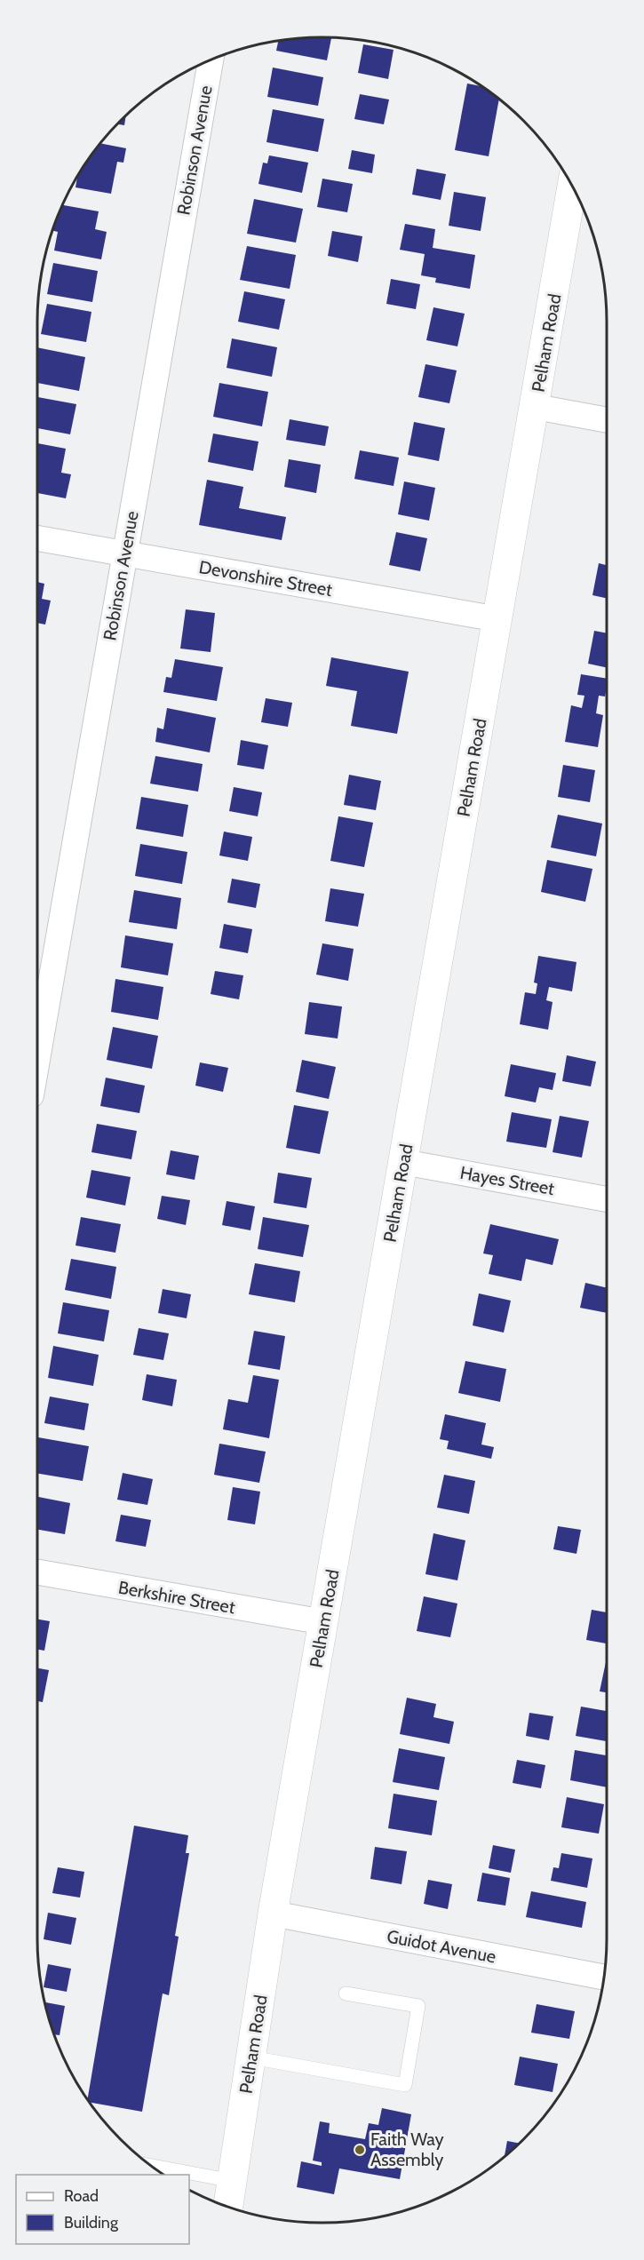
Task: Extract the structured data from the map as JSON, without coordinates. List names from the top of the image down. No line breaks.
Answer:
{"streets":{"main road":["Pelham Road"],"street":["Robinson Avenue","Devonshire Street","Hayes Street","Berkshire Street","Guidot Avenue"]},"crossings":[["Robinson Avenue","Devonshire Street"],["Pelham Road","Devonshire Street"],["Pelham Road","Hayes Street"],["Pelham Road","Berkshire Street"],["Pelham Road","Guidot Avenue"]],"places":["Faith Way Assembly"],"legend":["Road","Building"]}
